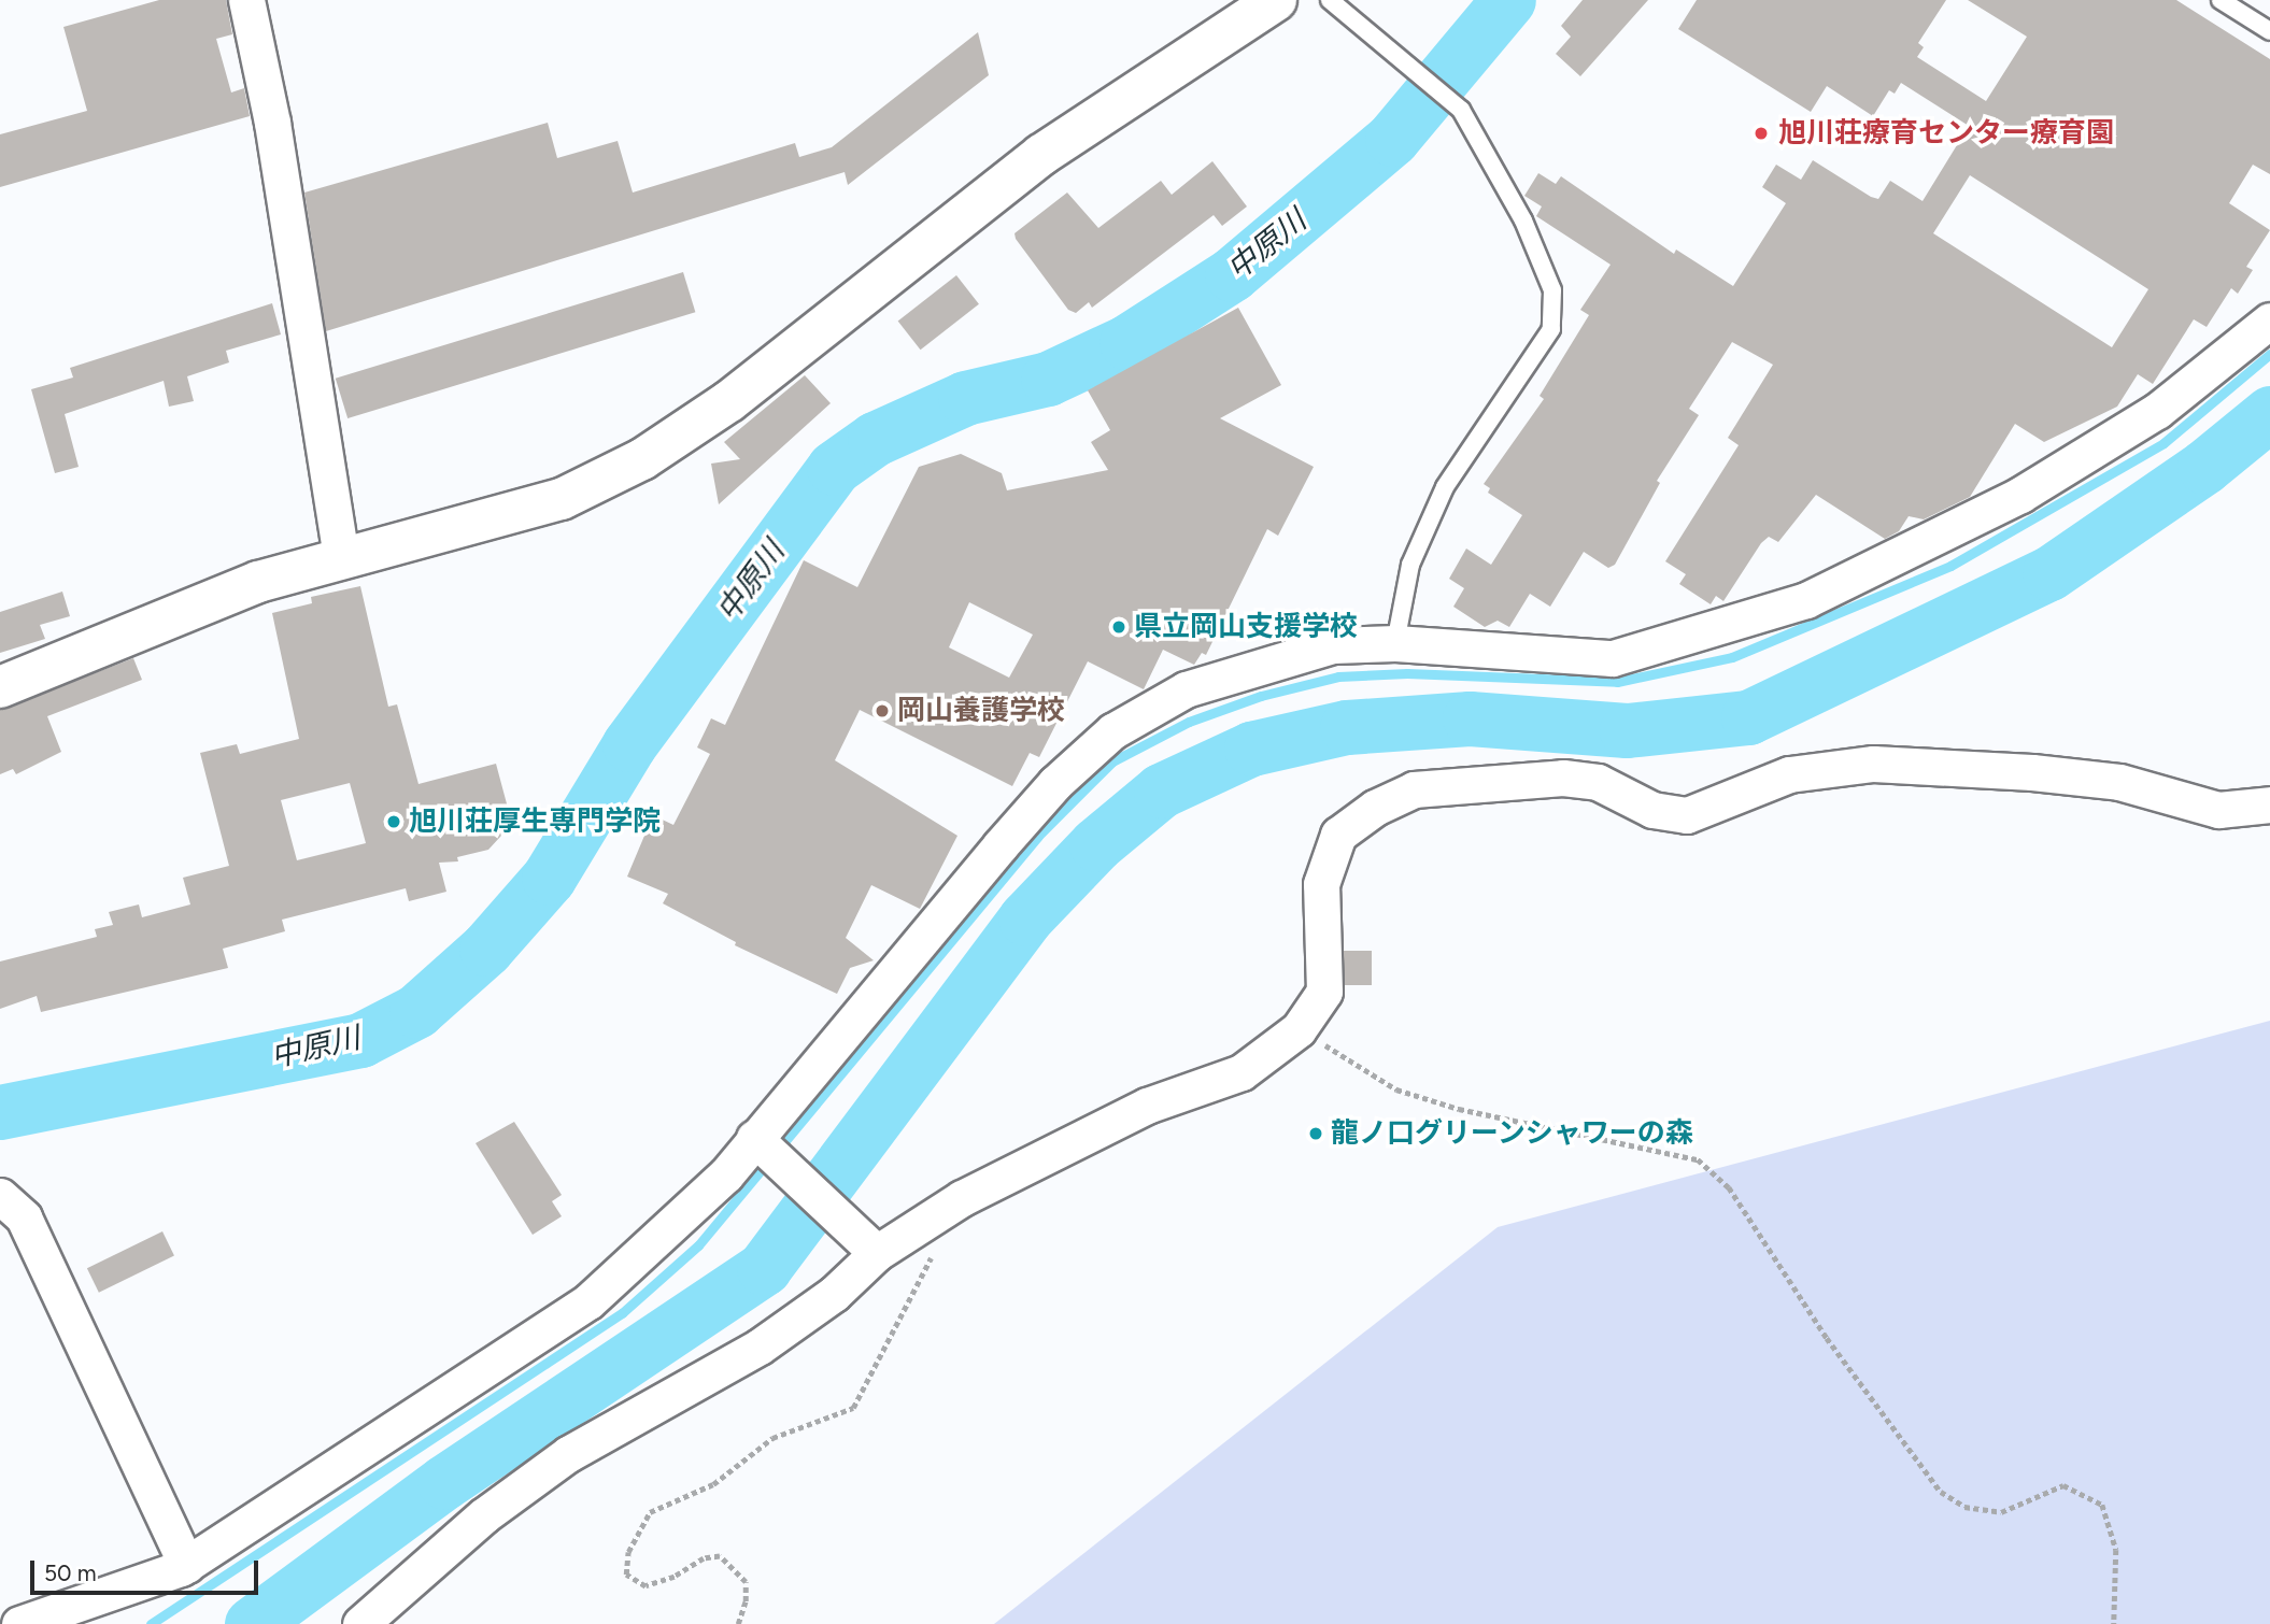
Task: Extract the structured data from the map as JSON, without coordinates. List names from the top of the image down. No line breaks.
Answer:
{"water":["中原川"],"places":["旭川荘療育センター療育園","県立岡山支援学校","岡山養護学校","旭川荘厚生専門学院","龍ノ口グリーンシャワーの森"],"scale_bar":"50 m"}
